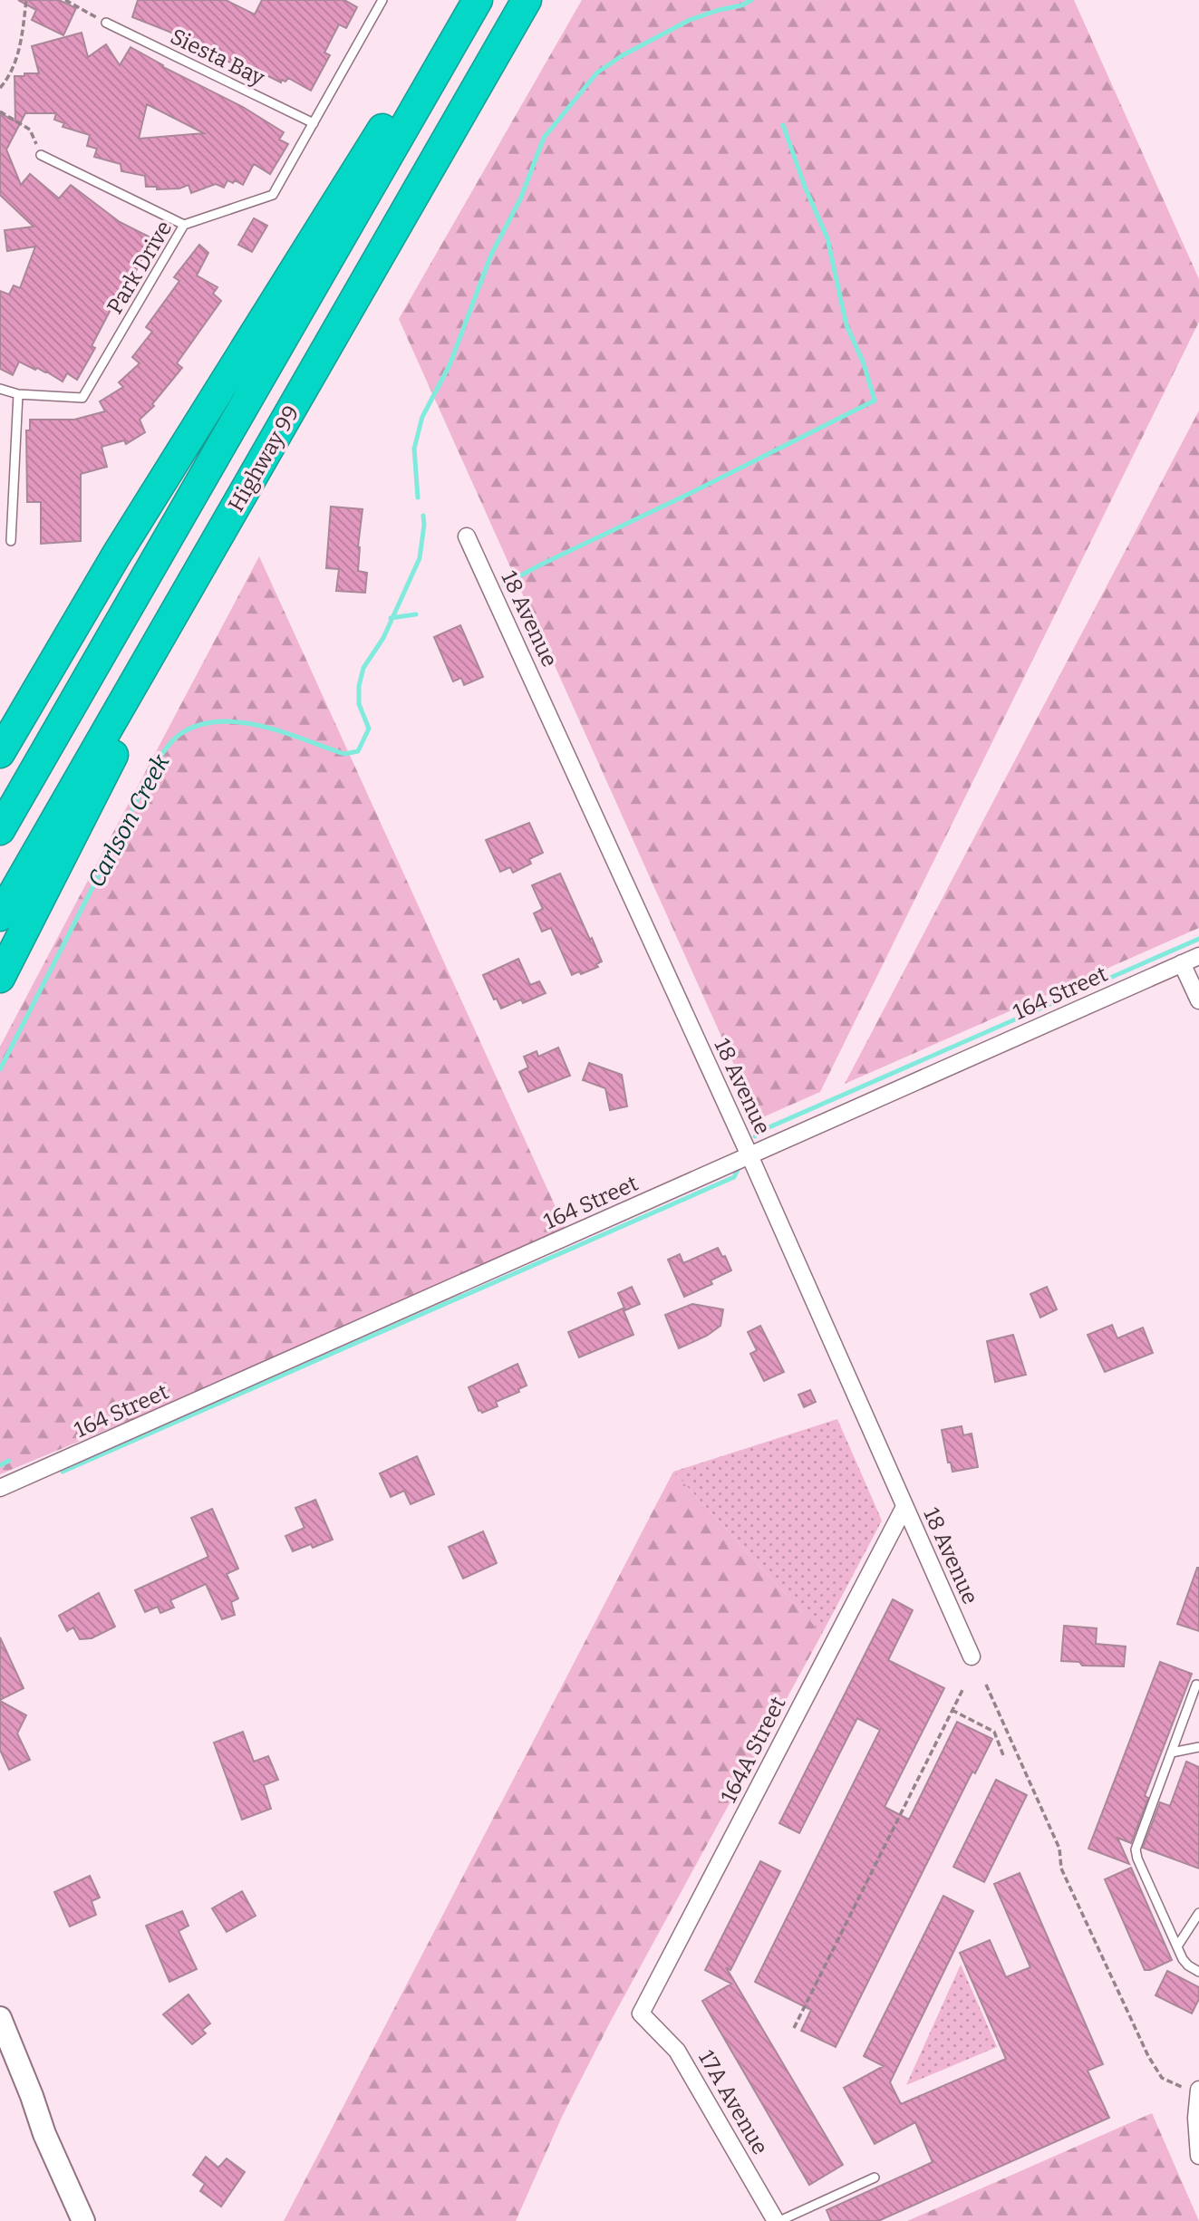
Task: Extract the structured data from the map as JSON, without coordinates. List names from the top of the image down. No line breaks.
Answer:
{"streets":{"highway":["Highway 99"],"street":["18 Avenue","164 Street","164A Street","17A Avenue"],"lane":["Siesta Bay","Park Drive"]},"crossings":[["Siesta Bay","Park Drive"],["18 Avenue","164 Street"],["18 Avenue","164A Street"],["164A Street","17A Avenue"]],"water":["Carlson Creek"]}
